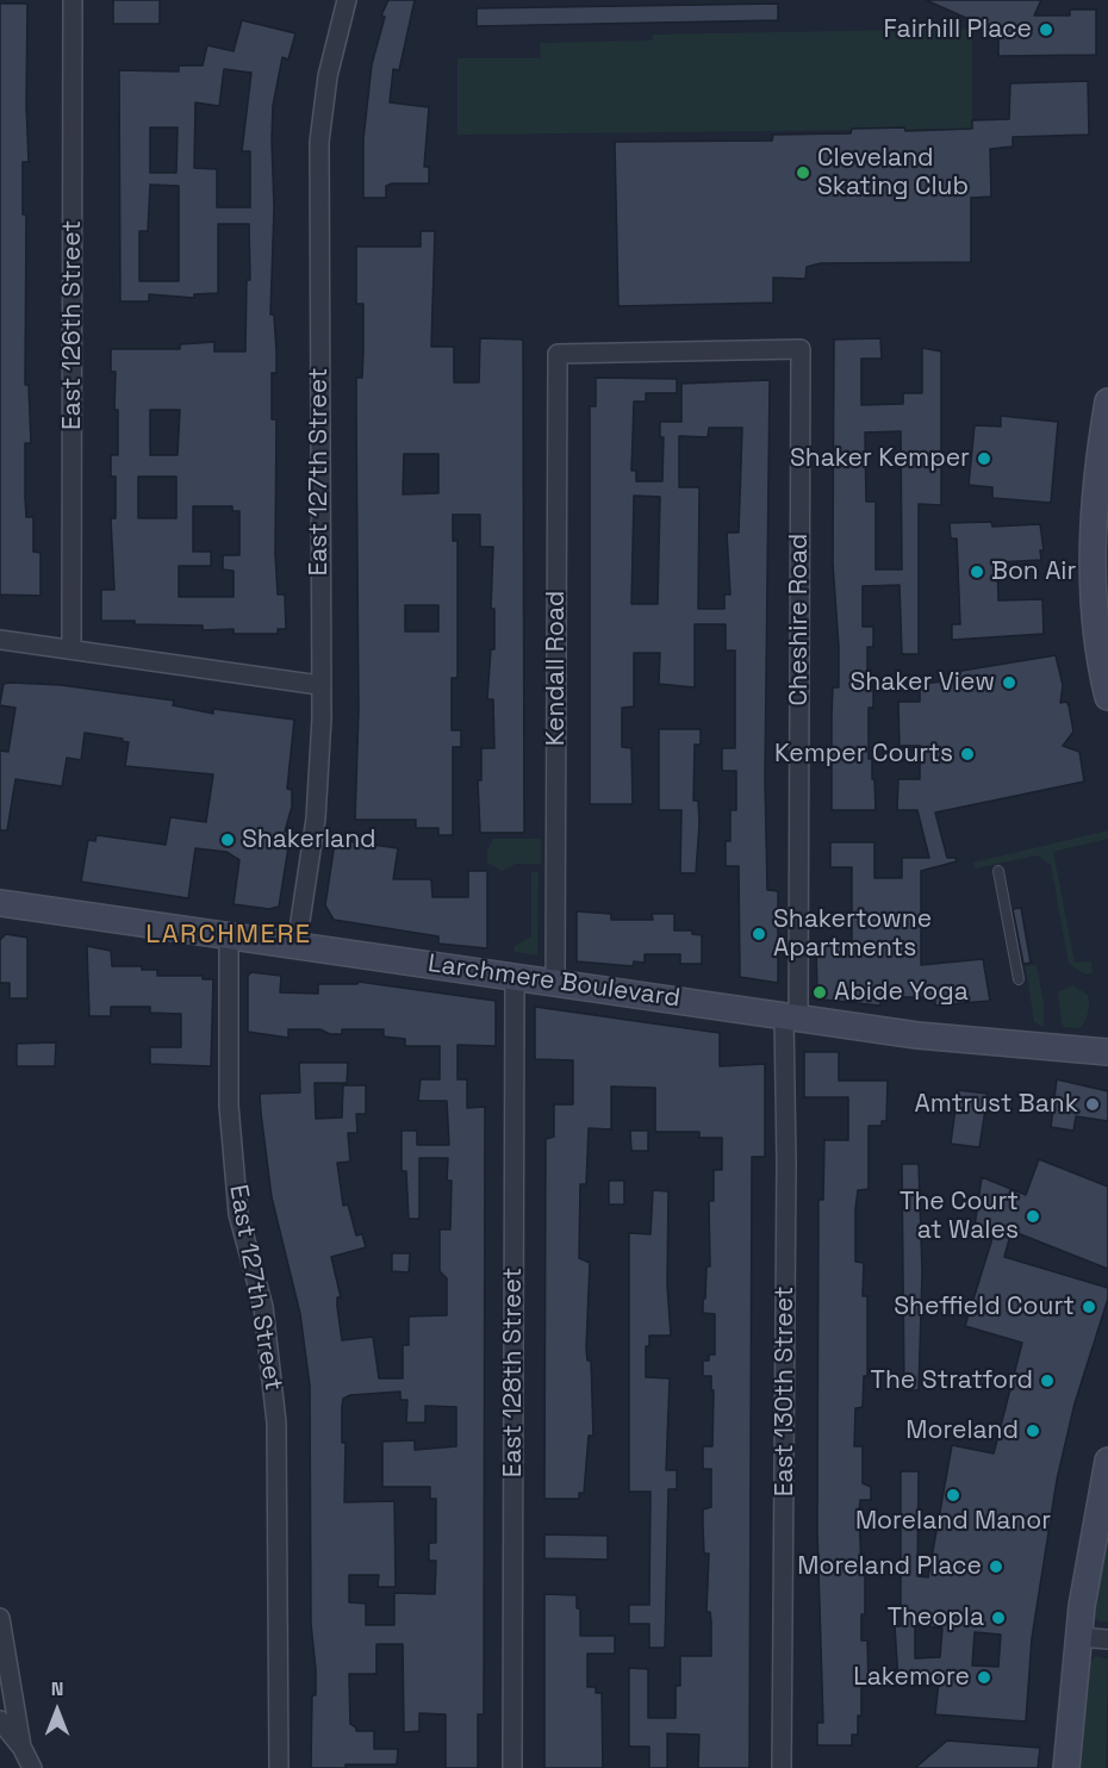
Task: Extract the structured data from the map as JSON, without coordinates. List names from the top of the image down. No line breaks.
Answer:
{"streets":{"main road":["Larchmere Boulevard"],"street":["East 126th Street","East 127th Street","Cheshire Road","Kendall Road","East 128th Street","East 130th Street"]},"crossings":[["East 127th Street","Larchmere Boulevard"],["Cheshire Road","Kendall Road"],["Cheshire Road","Larchmere Boulevard"],["Cheshire Road","East 130th Street"],["Kendall Road","Larchmere Boulevard"],["Larchmere Boulevard","East 128th Street"],["Larchmere Boulevard","East 130th Street"]],"districts":["LARCHMERE"],"places":["Fairhill Place","Cleveland Skating Club","Shaker Kemper","Bon Air","Shaker View","Kemper Courts","Shakerland","Shakertowne Apartments","Abide Yoga","Amtrust Bank","The Court at Wales","Sheffield Court","The Stratford","Moreland","Moreland Manor","Moreland Place","Theopla","Lakemore"],"north":"top"}
